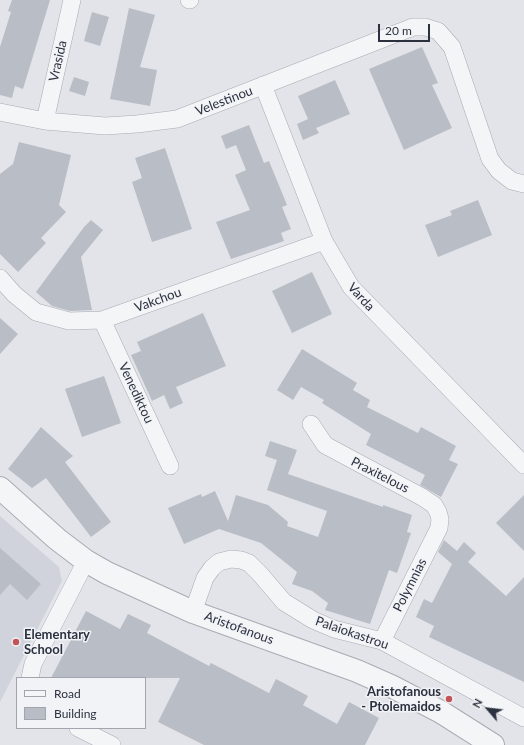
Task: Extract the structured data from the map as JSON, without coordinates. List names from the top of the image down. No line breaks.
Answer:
{"streets":{"street":["Vrasida","Velestinou","Varda","Vakchou","Venediktou","Praxitelous","Polymnias","Aristofanous","Palaiokastrou"]},"crossings":[["Vrasida","Velestinou"],["Velestinou","Varda"],["Varda","Vakchou"],["Vakchou","Venediktou"],["Praxitelous","Polymnias"],["Polymnias","Palaiokastrou"],["Aristofanous","Palaiokastrou"]],"places":["Elementary School","Aristofanous - Ptolemaidos"],"legend":["Road","Building"],"scale_bar":"20 m","north":"top left"}
